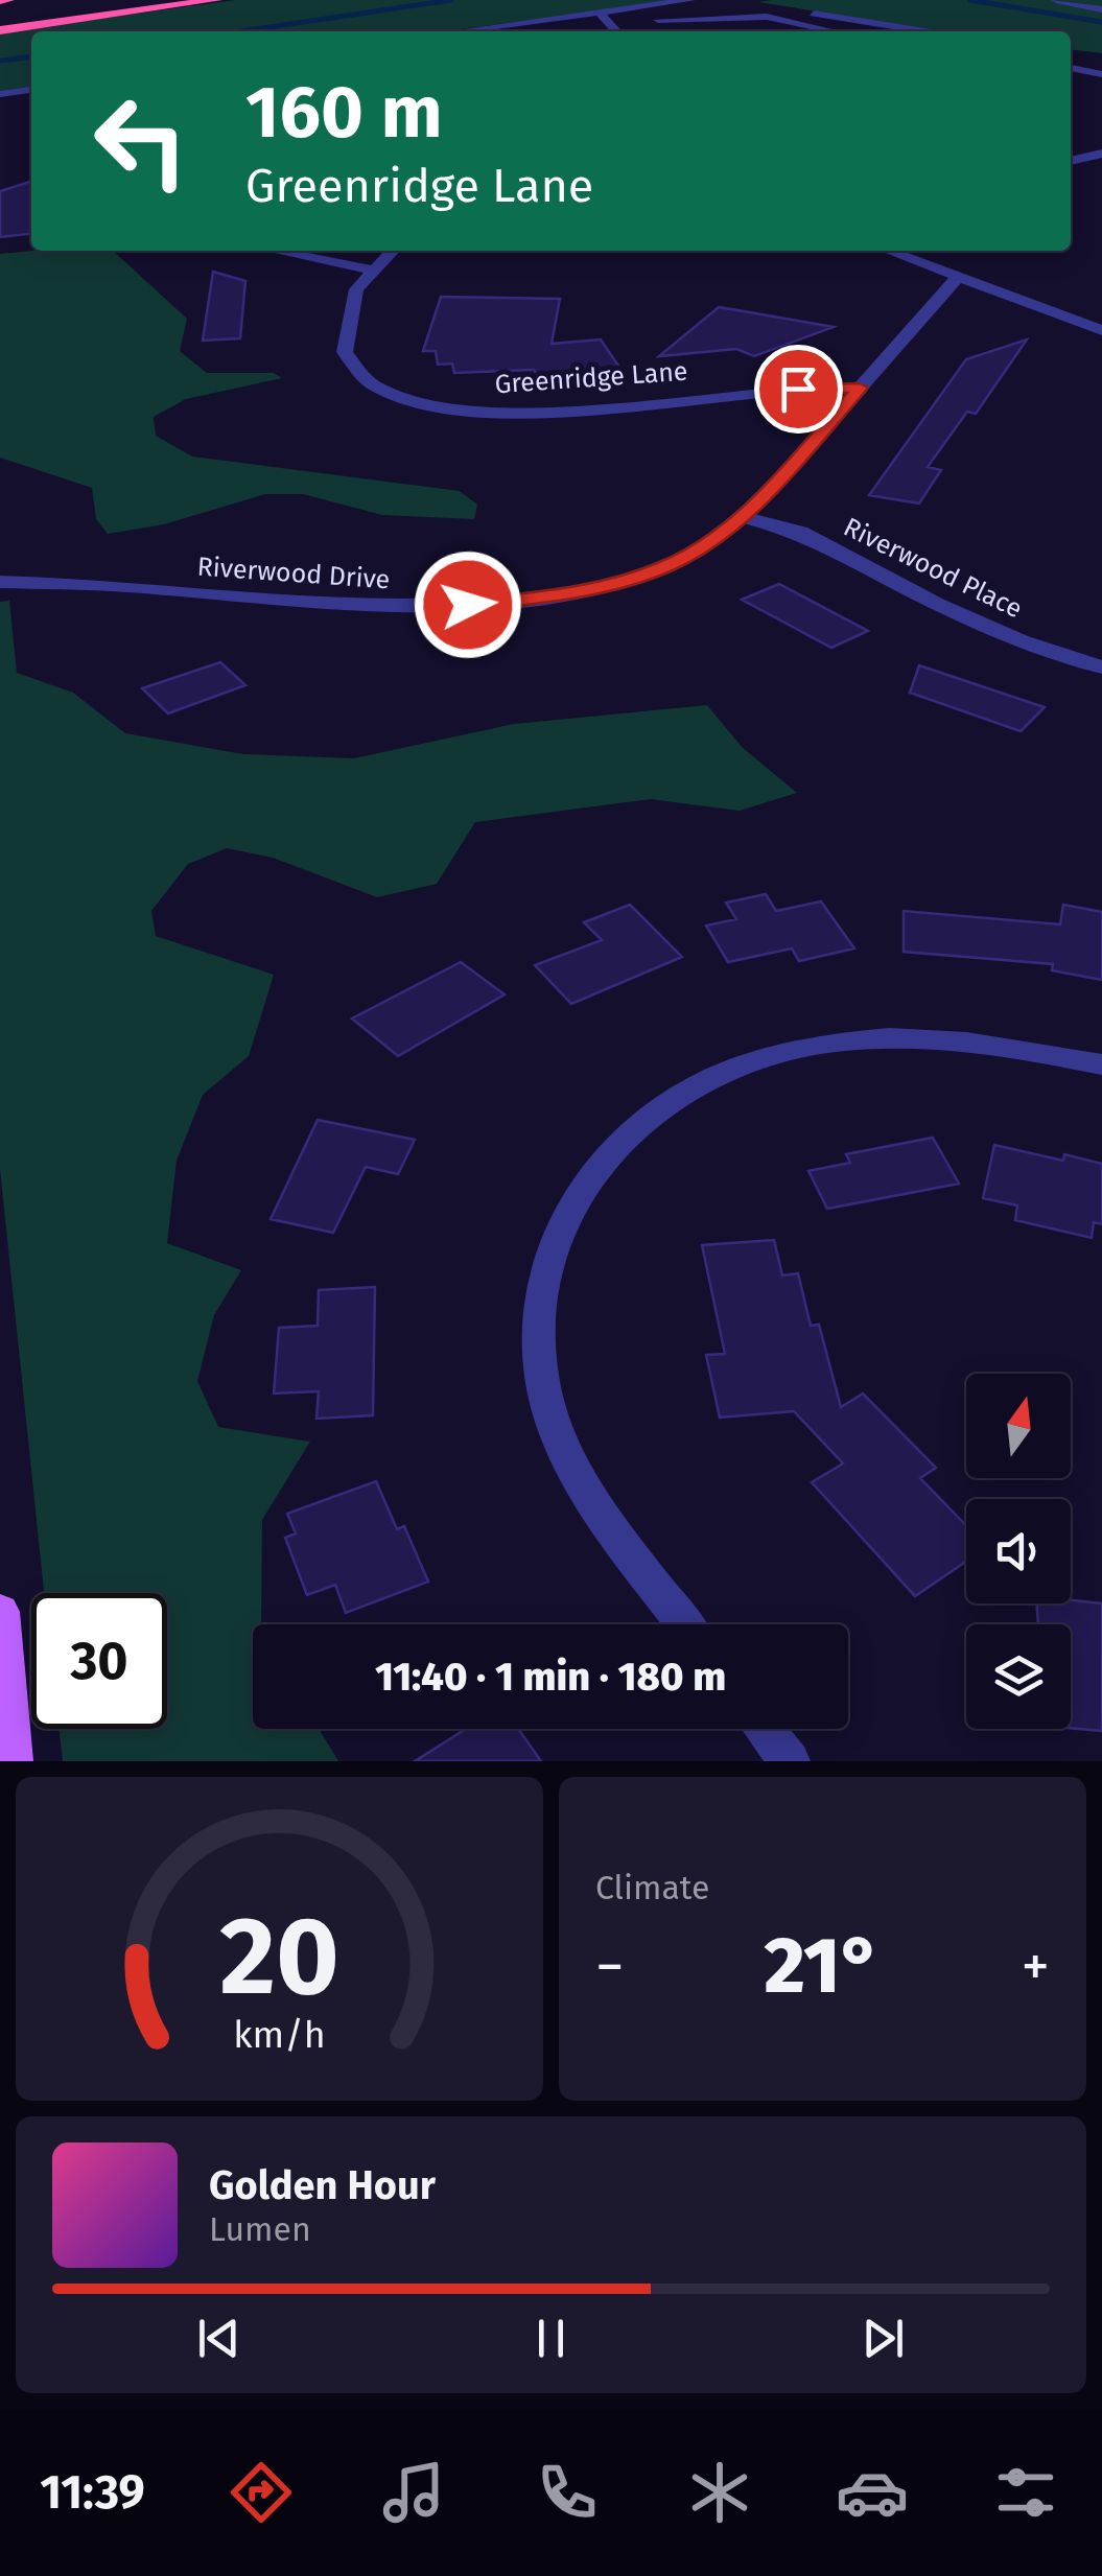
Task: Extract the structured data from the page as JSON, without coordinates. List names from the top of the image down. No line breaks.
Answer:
{"streets":{"street":["Greenridge Lane","Riverwood Place","Riverwood Drive"]},"crossings":[["Greenridge Lane","Riverwood Drive"],["Riverwood Place","Riverwood Drive"]],"north":"top","page":{"turn":["160 m","Greenridge Lane"],"limit":"30","trip":"11:40 · 1 min · 180 m","tile":"Climate","heat":["−","21°","+"],"song":["Golden Hour","Lumen"],"tabs":"11:39","gauge":["20","km/h"]}}
